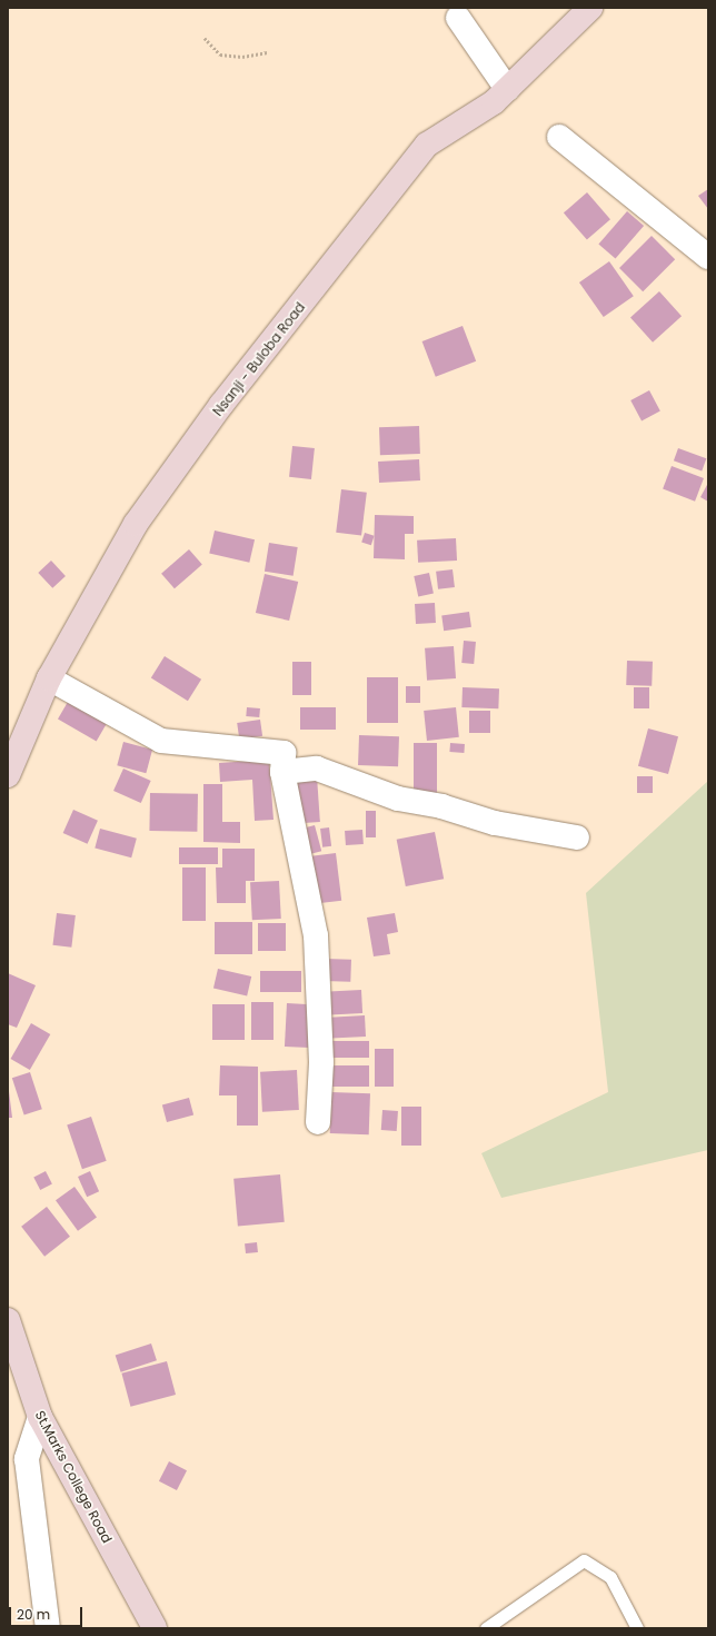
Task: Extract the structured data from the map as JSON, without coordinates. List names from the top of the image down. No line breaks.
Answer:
{"streets":{"main road":["Nsanji - Buloba Road","St.Marks College Road"]},"scale_bar":"20 m"}
